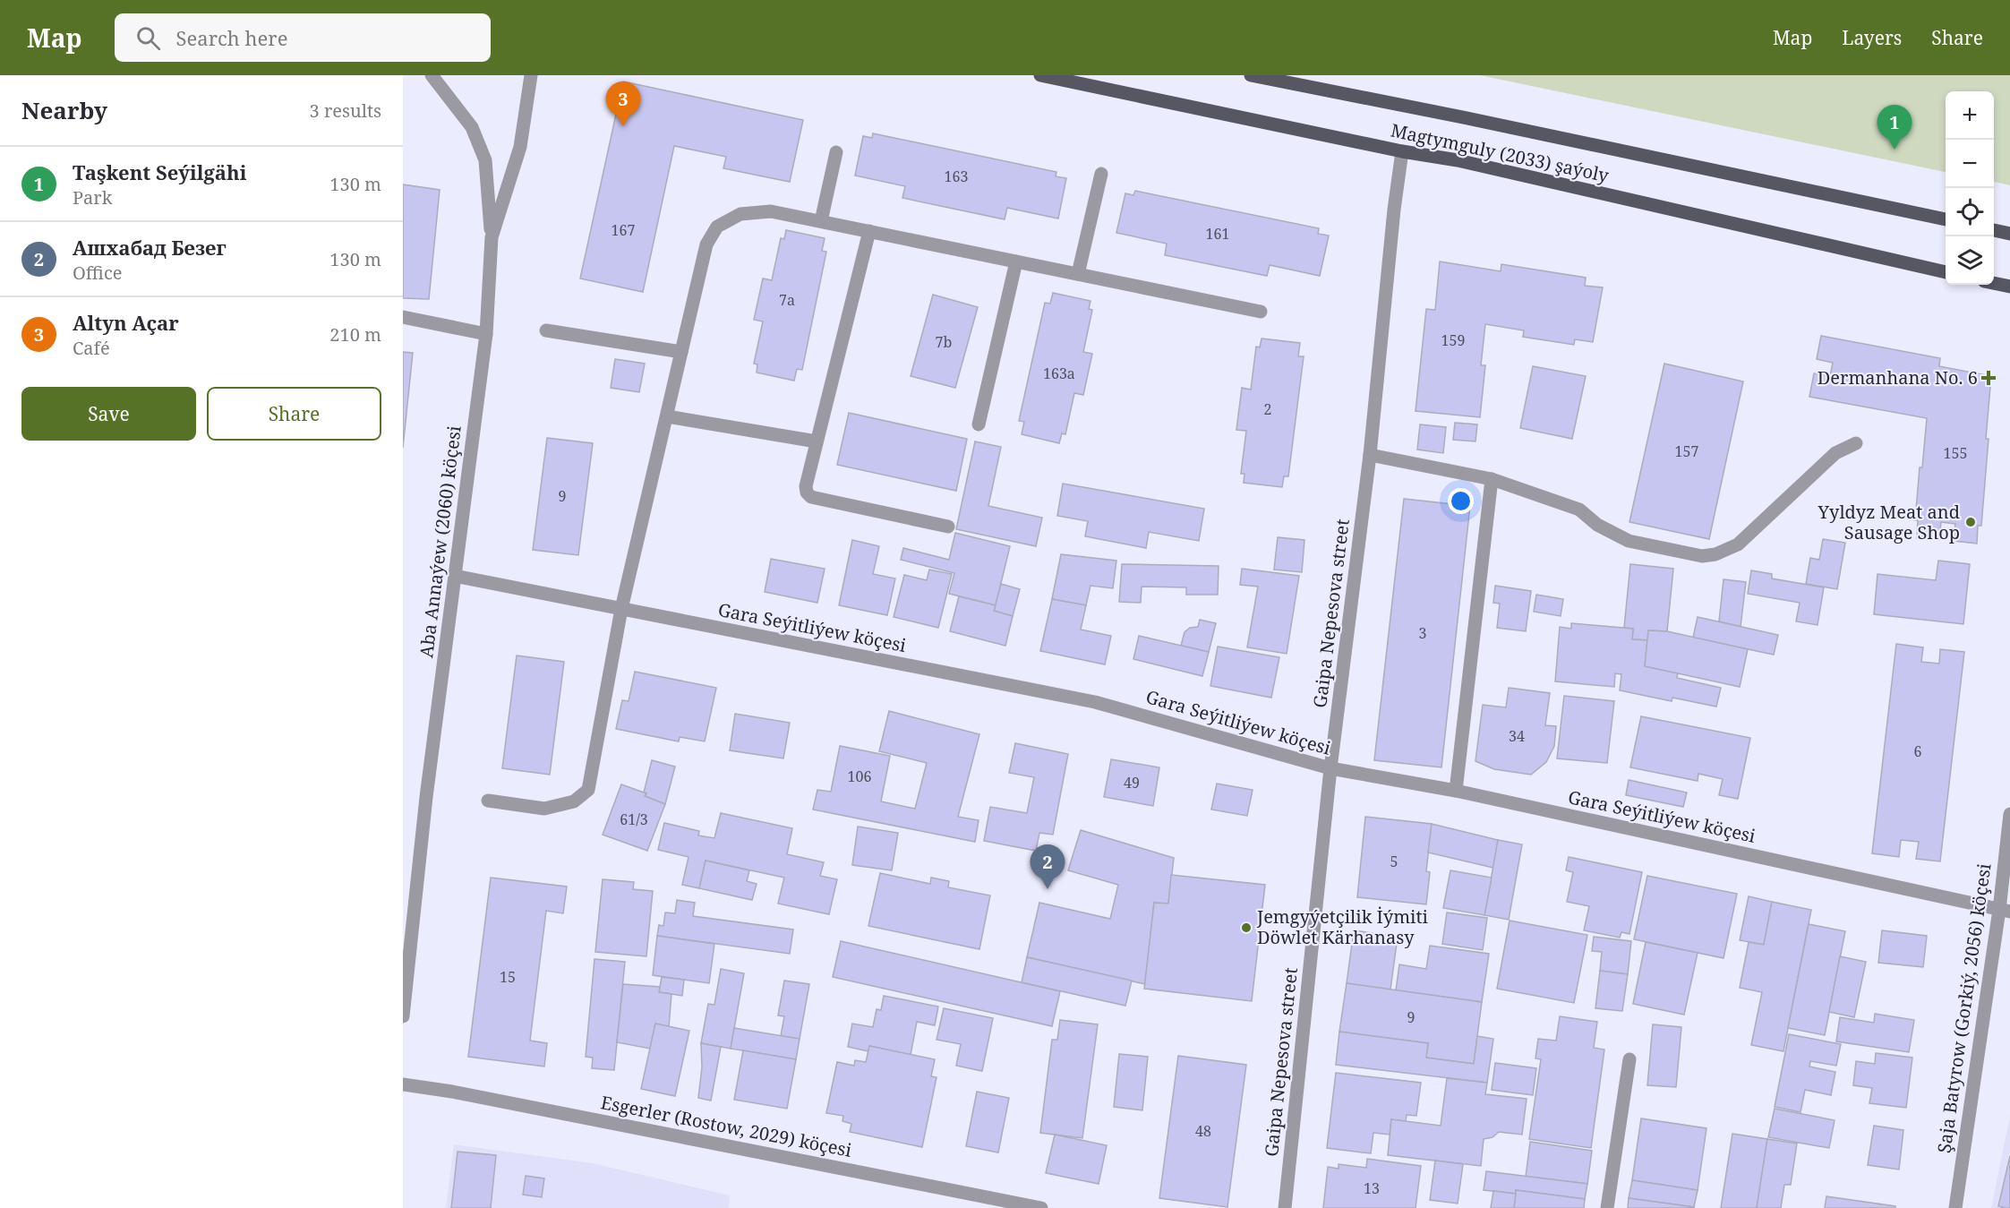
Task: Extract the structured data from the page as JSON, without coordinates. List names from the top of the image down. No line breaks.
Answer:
{"streets":{"main road":["Magtymguly (2033) şaýoly"],"street":["Aba Annaýew (2060) köçesi","Gaipa Nepesova street","Gara Seýitliýew köçesi","Şaja Batyrow (Gorkiý, 2056) köçesi","Esgerler (Rostow, 2029) köçesi"]},"crossings":[["Magtymguly (2033) şaýoly","Gaipa Nepesova street"],["Aba Annaýew (2060) köçesi","Gara Seýitliýew köçesi"],["Gaipa Nepesova street","Gara Seýitliýew köçesi"],["Gara Seýitliýew köçesi","Şaja Batyrow (Gorkiý, 2056) köçesi"]],"places":{"health":["Dermanhana No. 6"],"other":["Yyldyz Meat and Sausage Shop","Jemgyýetçilik İýmiti Döwlet Kärhanasy"]},"house_numbers":["163","167","161","7a","159","7b","163а","2","157","155","9","3","34","6","106","49","61/3","5","15","9","48","13"],"page":{"header":"Map","search":"Search here","nav":["Map","Layers","Share"],"heading":["Nearby","3 results"],"pins":["3","1","2"],"map_buttons":["+","−"],"list":[{"mark":"1","name":"Taşkent Seýilgähi","note":"Park","value":"130 m"},{"mark":"2","name":"Ашхабад Безег","note":"Office","value":"130 m"},{"mark":"3","name":"Altyn Açar","note":"Café","value":"210 m"}],"buttons":["Save","Share"]}}
